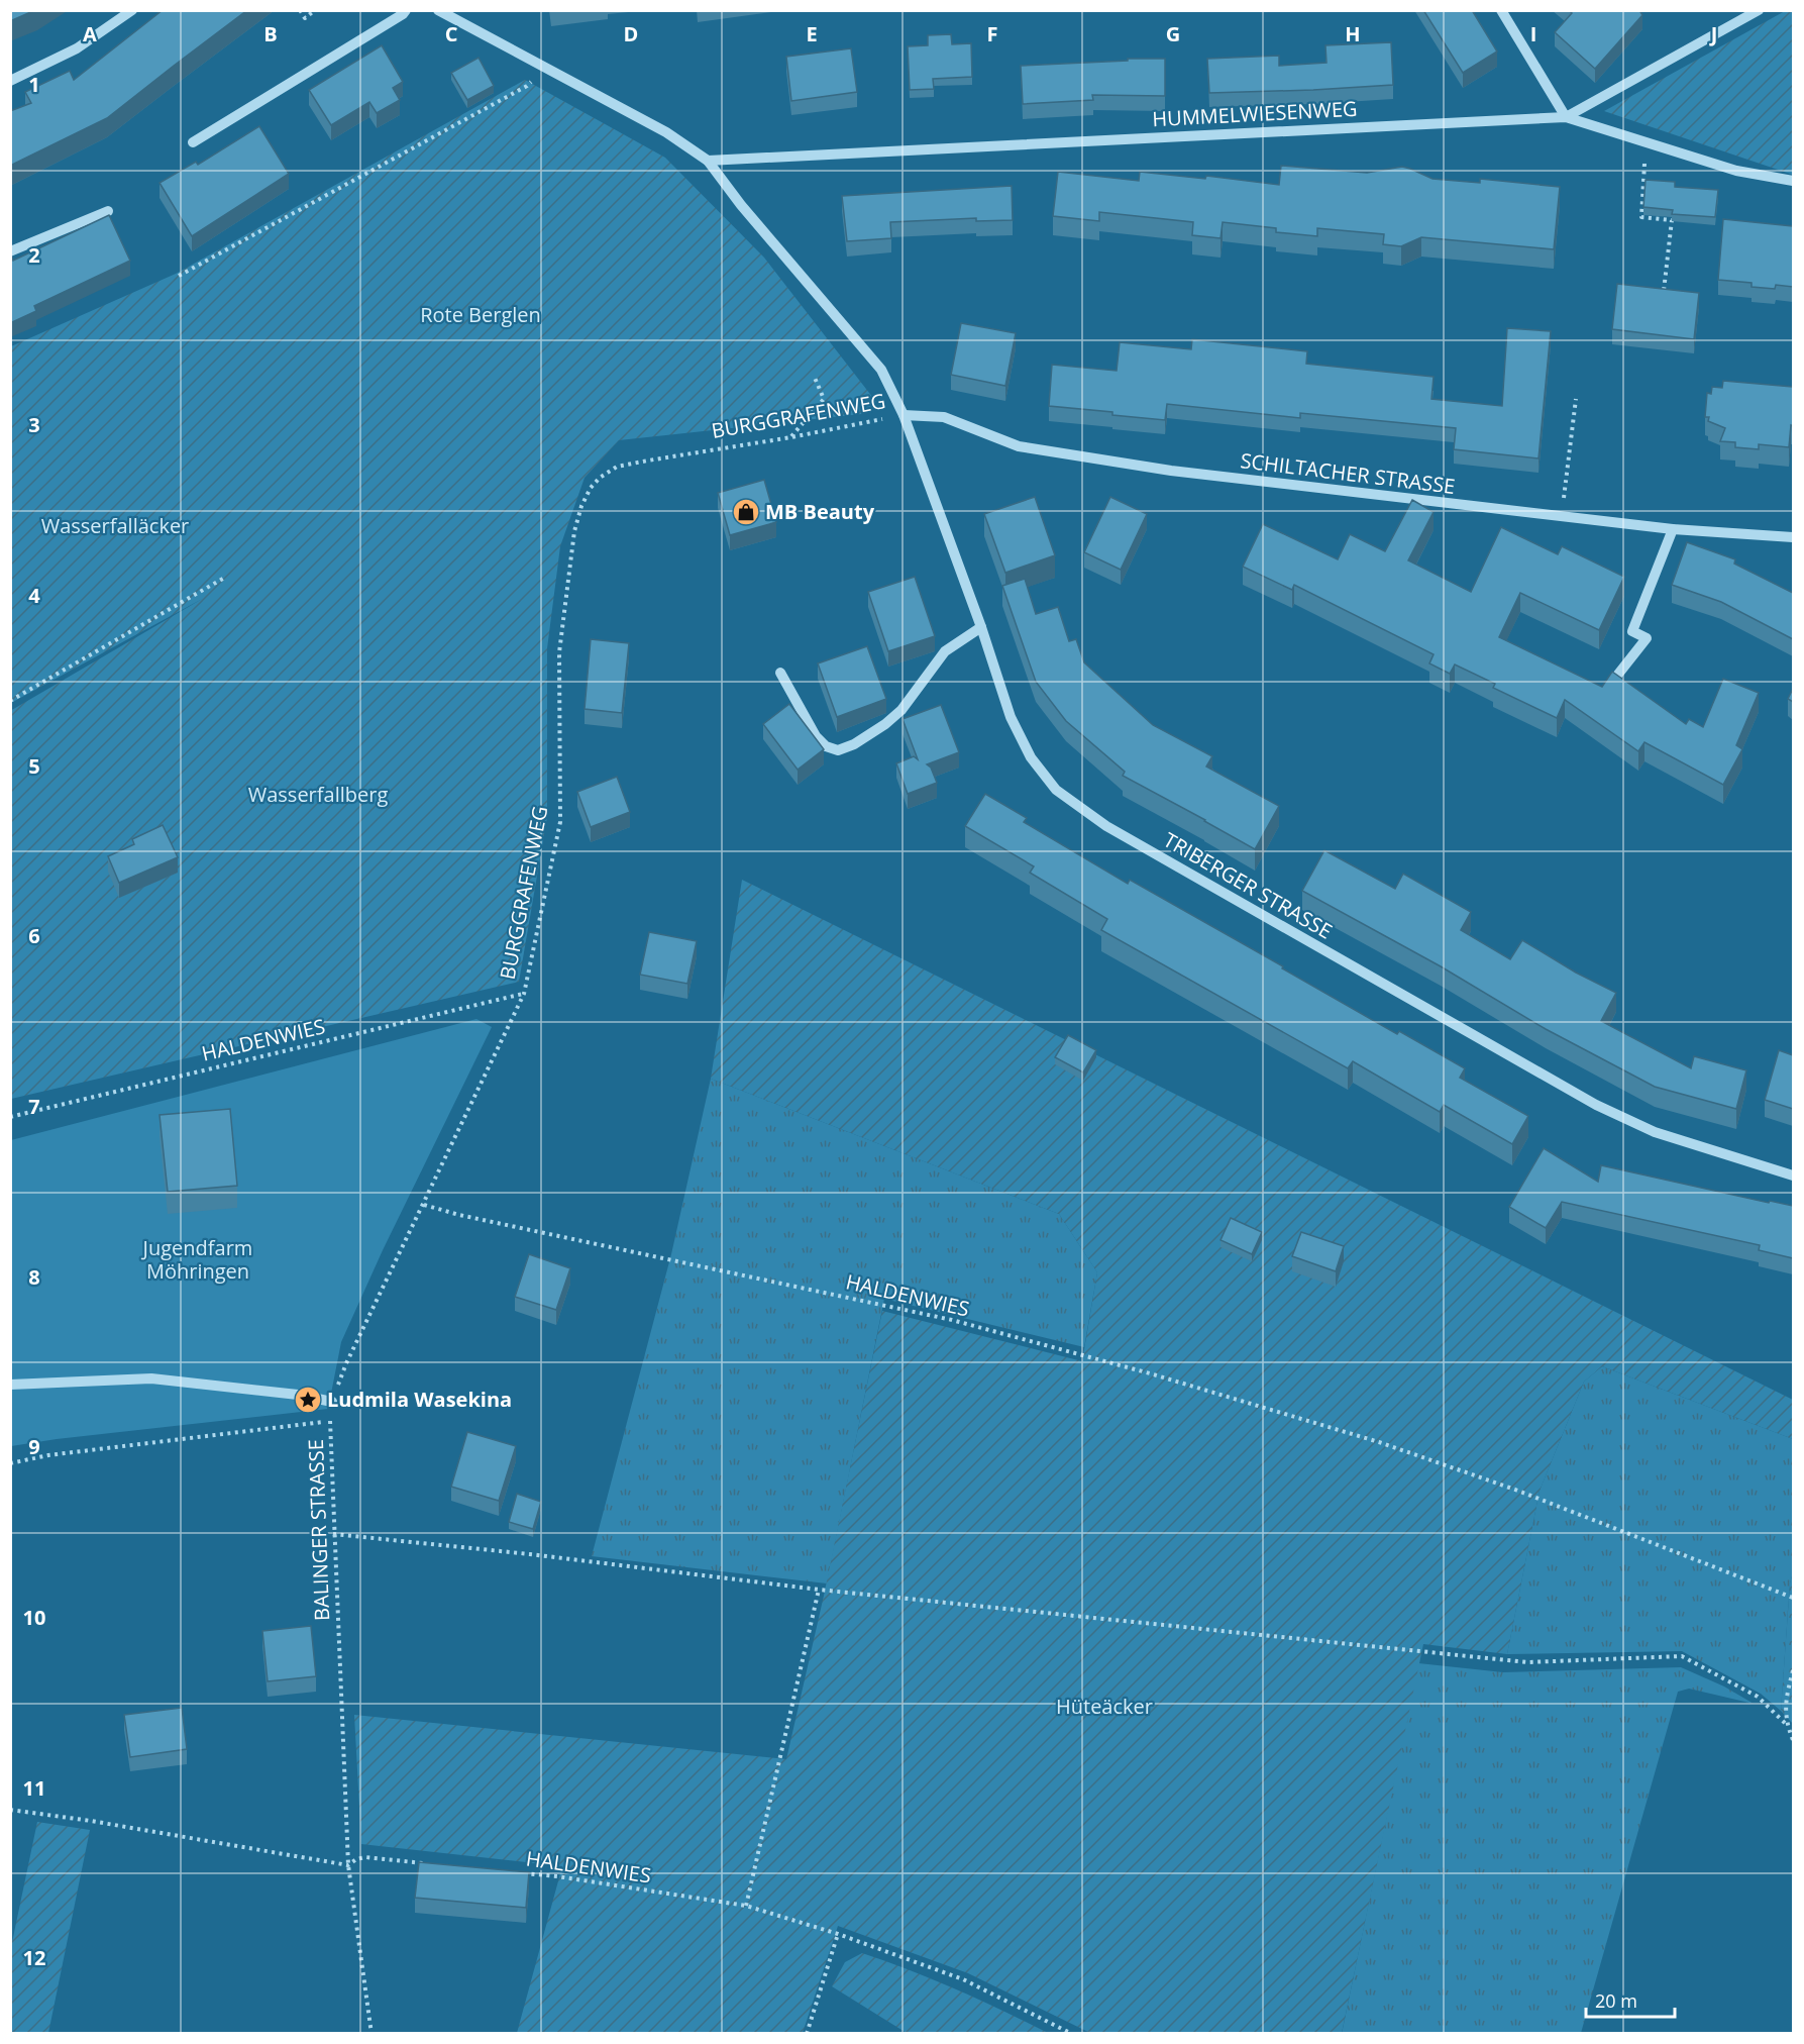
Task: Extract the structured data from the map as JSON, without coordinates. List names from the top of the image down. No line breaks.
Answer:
{"streets":{"street":["HUMMELWIESENWEG","BURGGRAFENWEG","SCHILTACHER STRASSE","TRIBERGER STRASSE"],"path":["HALDENWIES","BALINGER STRASSE"]},"crossings":[["HUMMELWIESENWEG","BURGGRAFENWEG"],["BURGGRAFENWEG","SCHILTACHER STRASSE"],["BURGGRAFENWEG","TRIBERGER STRASSE"],["BURGGRAFENWEG","HALDENWIES"],["BURGGRAFENWEG","BALINGER STRASSE"],["SCHILTACHER STRASSE","TRIBERGER STRASSE"],["HALDENWIES","BALINGER STRASSE"]],"parks":["Rote Berglen","Wasserfalläcker","Wasserfallberg","Jugendfarm Möhringen","Hüteäcker"],"places":{"shop":["MB Beauty"],"place":["Ludmila Wasekina"]},"scale_bar":"20 m","grid":{"columns":["A","B","C","D","E","F","G","H","I","J"],"rows":["1","2","3","4","5","6","7","8","9","10","11","12"]}}
